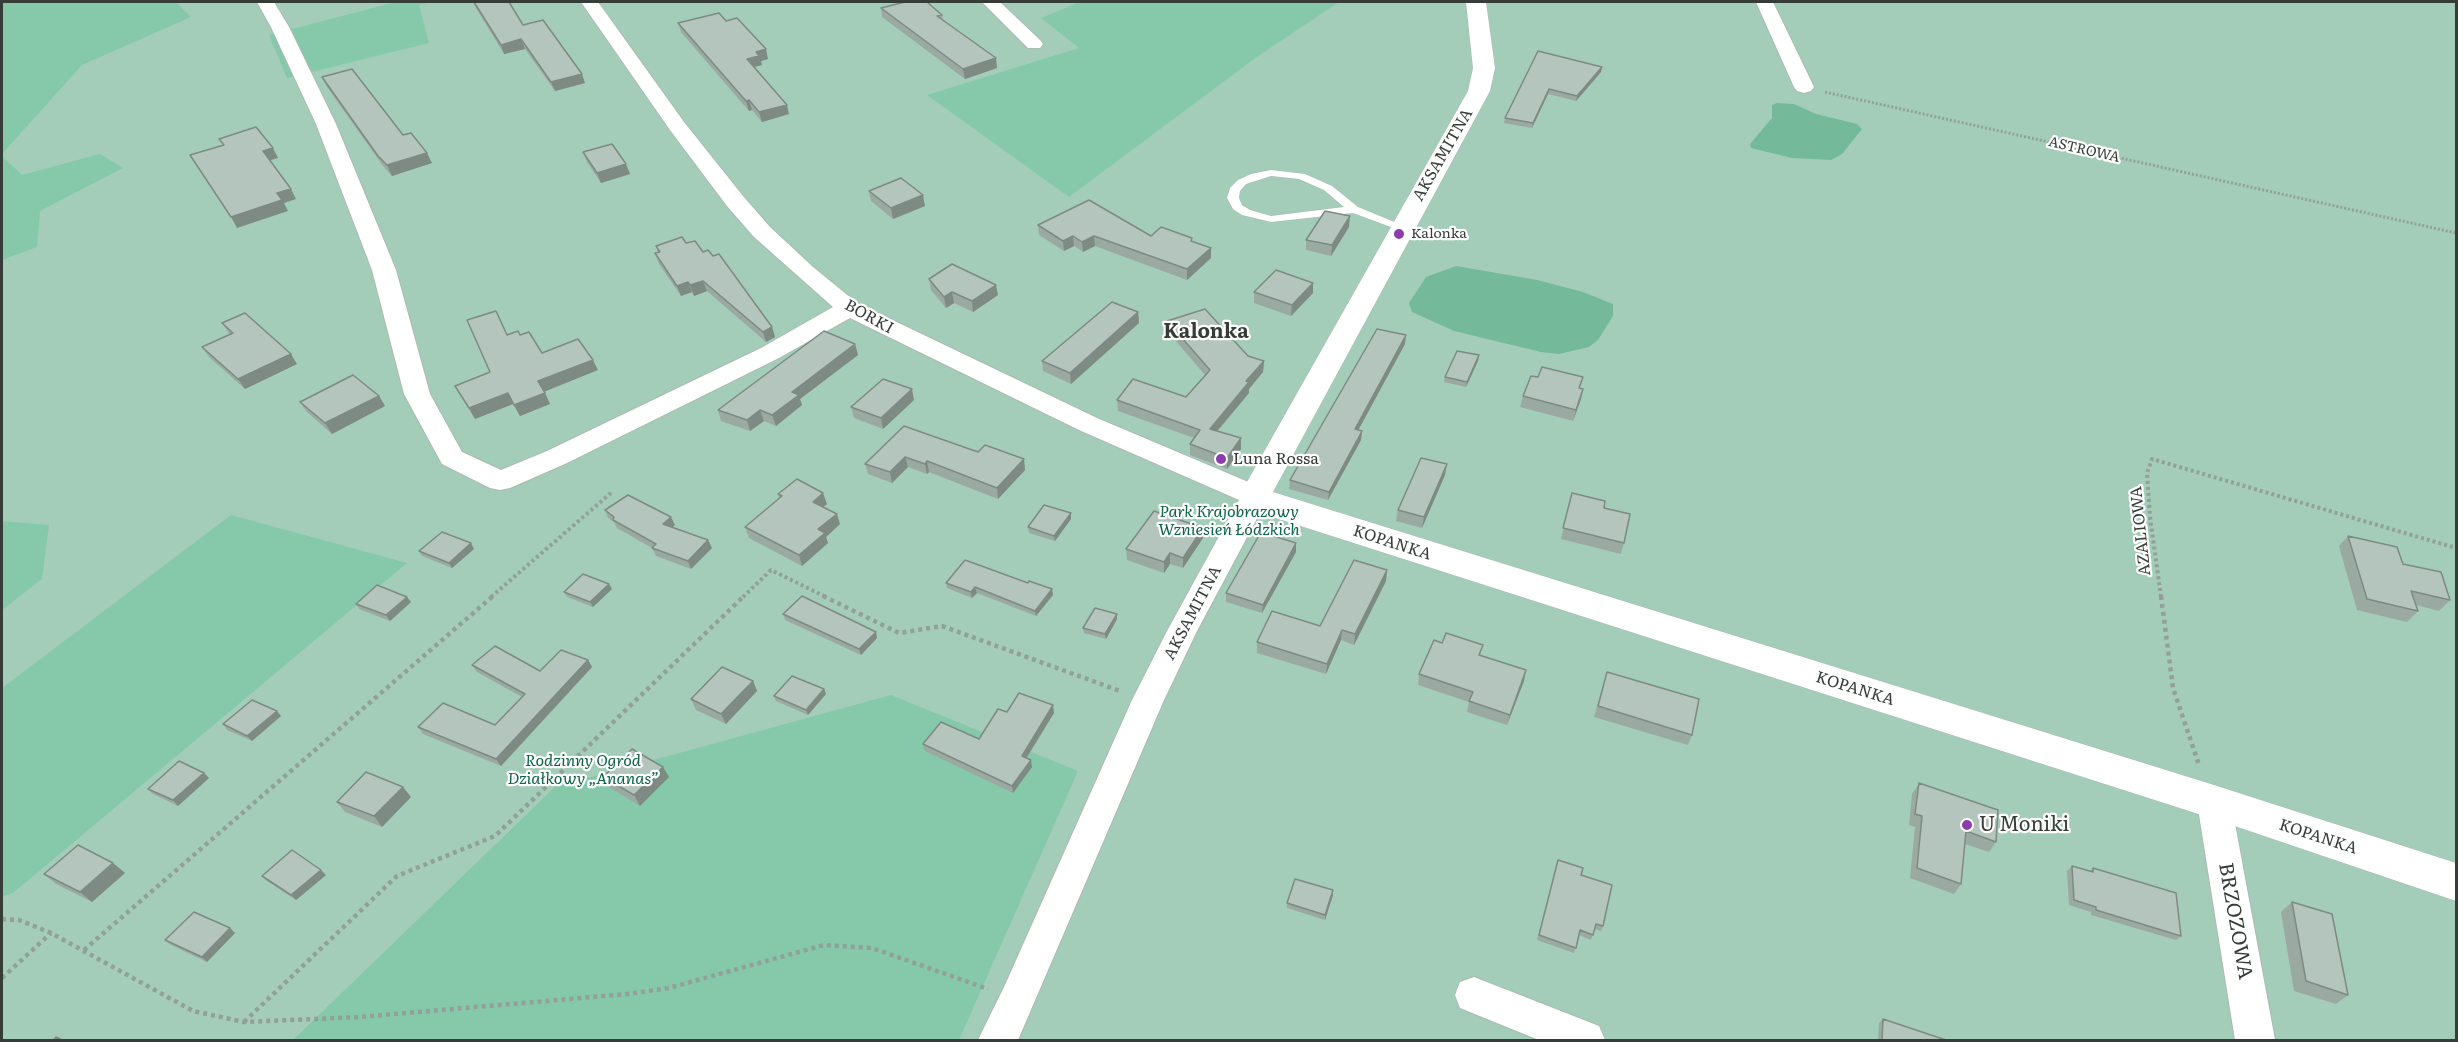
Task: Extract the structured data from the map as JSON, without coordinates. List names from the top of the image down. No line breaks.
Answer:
{"streets":{"street":["AKSAMITNA","BORKI","KOPANKA","BRZOZOWA"],"path":["ASTROWA","AZALIOWA"]},"crossings":[["AKSAMITNA","BORKI"],["AKSAMITNA","KOPANKA"],["BORKI","KOPANKA"],["AZALIOWA","KOPANKA"],["AZALIOWA","BRZOZOWA"],["KOPANKA","BRZOZOWA"]],"districts":["Kalonka"],"parks":["Park Krajobrazowy Wzniesień Łódzkich","Rodzinny Ogród Działkowy „Ananas”"],"places":["Kalonka","Luna Rossa","U Moniki"]}
